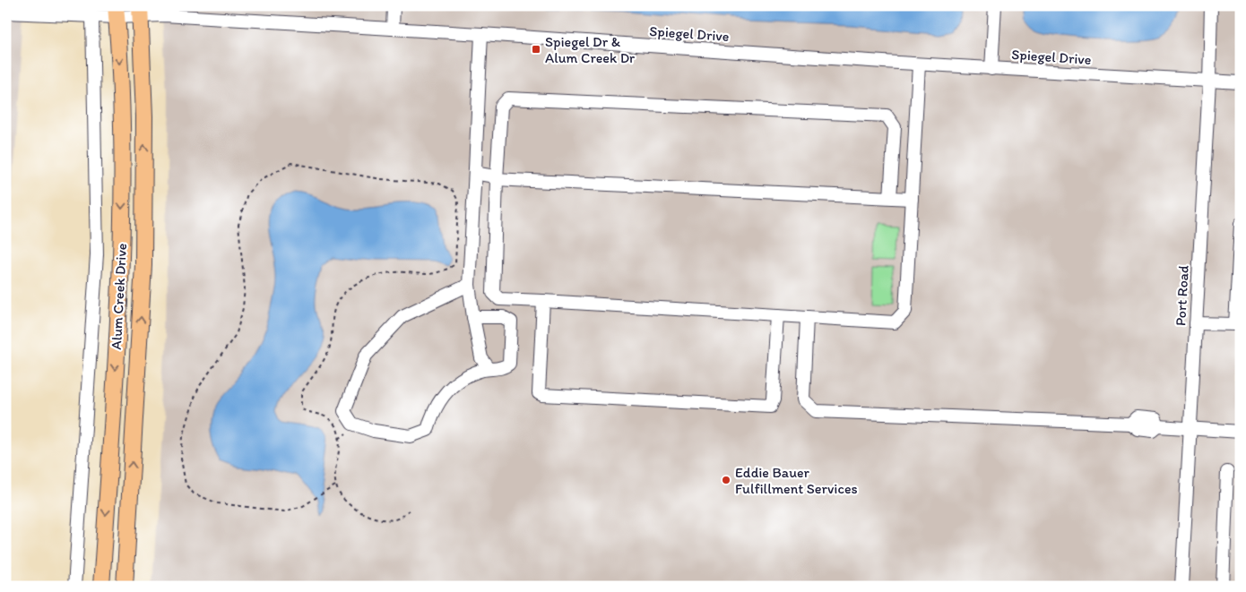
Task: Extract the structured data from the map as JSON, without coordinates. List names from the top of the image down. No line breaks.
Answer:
{"streets":{"main road":["Alum Creek Drive"],"street":["Spiegel Drive","Port Road"]},"crossings":[["Spiegel Drive","Port Road"],["Spiegel Drive","Alum Creek Drive"]],"places":{"transit":["Spiegel Dr & Alum Creek Dr"],"other":["Eddie Bauer Fulfillment Services"]}}
